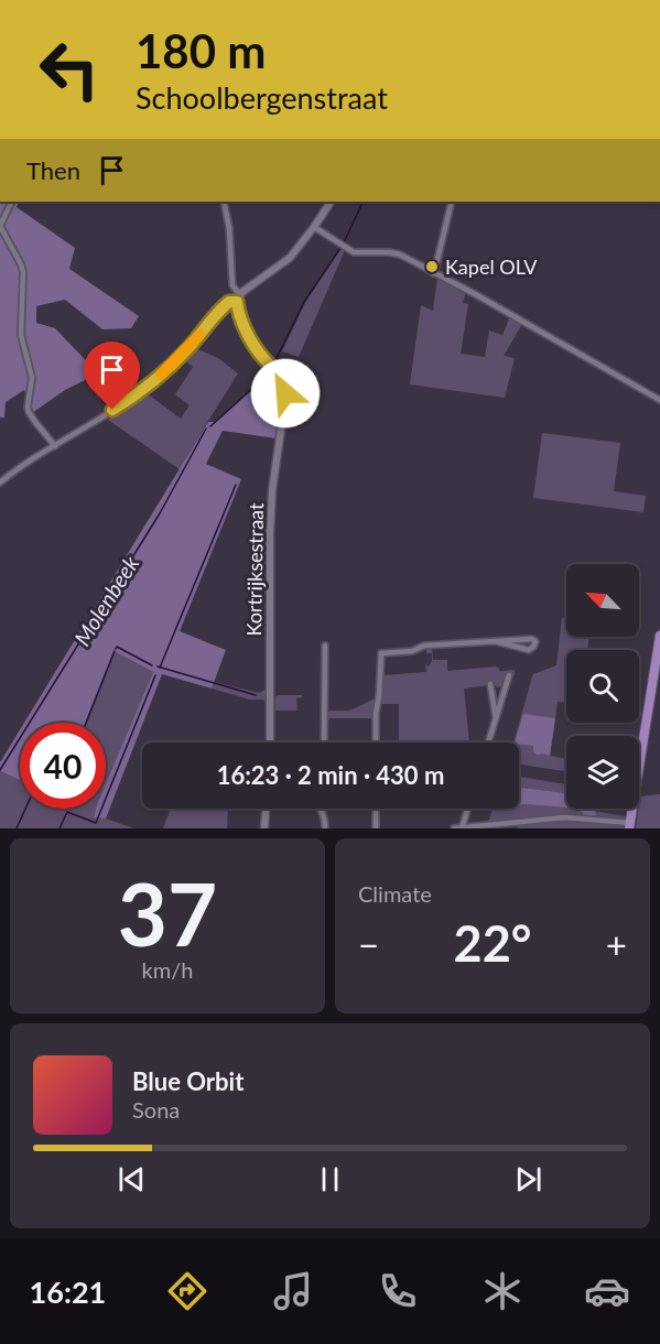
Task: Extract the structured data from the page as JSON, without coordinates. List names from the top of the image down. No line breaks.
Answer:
{"streets":{"street":["Kortrijksestraat"]},"water":["Molenbeek"],"places":["Kapel OLV"],"north":"top left","page":{"turn":["180 m","Schoolbergenstraat"],"then":"Then","limit":"40","trip":"16:23 · 2 min · 430 m","tile":[["37","km/h"],"Climate"],"heat":["−","22°","+"],"song":["Blue Orbit","Sona"],"tabs":"16:21"}}
